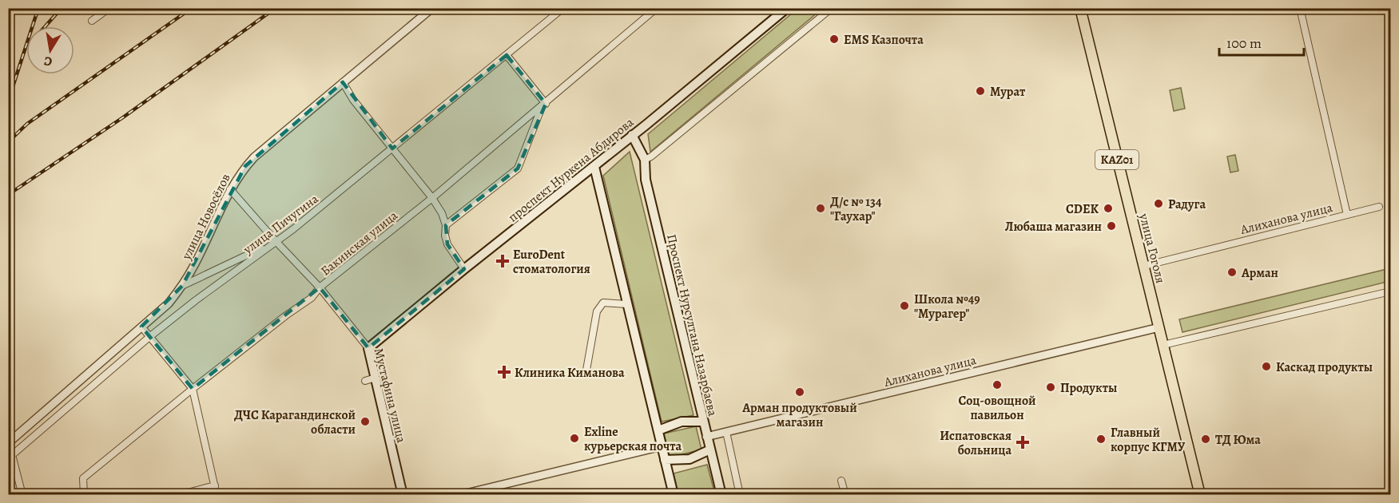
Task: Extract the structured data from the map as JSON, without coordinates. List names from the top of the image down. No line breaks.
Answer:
{"streets":{"highway":["KАZ01","улица Гоголя"],"main road":["проспект Нуркена Абдирова","Проспект Нурсултана Назарбаева","Мустафина улица"],"street":["улица Новосёлов","Алиханова улица","улица Пичугина","Бакинская улица"]},"crossings":[["проспект Нуркена Абдирова","Мустафина улица"],["улица Новосёлов","Мустафина улица"],["Алиханова улица","улица Гоголя"],["Алиханова улица","Проспект Нурсултана Назарбаева"],["улица Пичугина","Мустафина улица"],["Бакинская улица","Мустафина улица"]],"places":{"other":["EMS Казпочта","Мурат","Радуга","Д/с № 134 \"Гаухар\"","CDEK","Любаша магазин","Арман","Школа №49 \"Мурагер\"","Каскад продукты","Соц-овощной павильон","Продукты","Арман продуктовый магазин","ДЧС Карагандинской области","Exline курьерская почта","Главный корпус КГМУ","ТД Юма"],"health":["EuroDent стоматология","Клиника Киманова","Испатовская больница"]},"scale_bar":"100 m","north":"bottom"}
